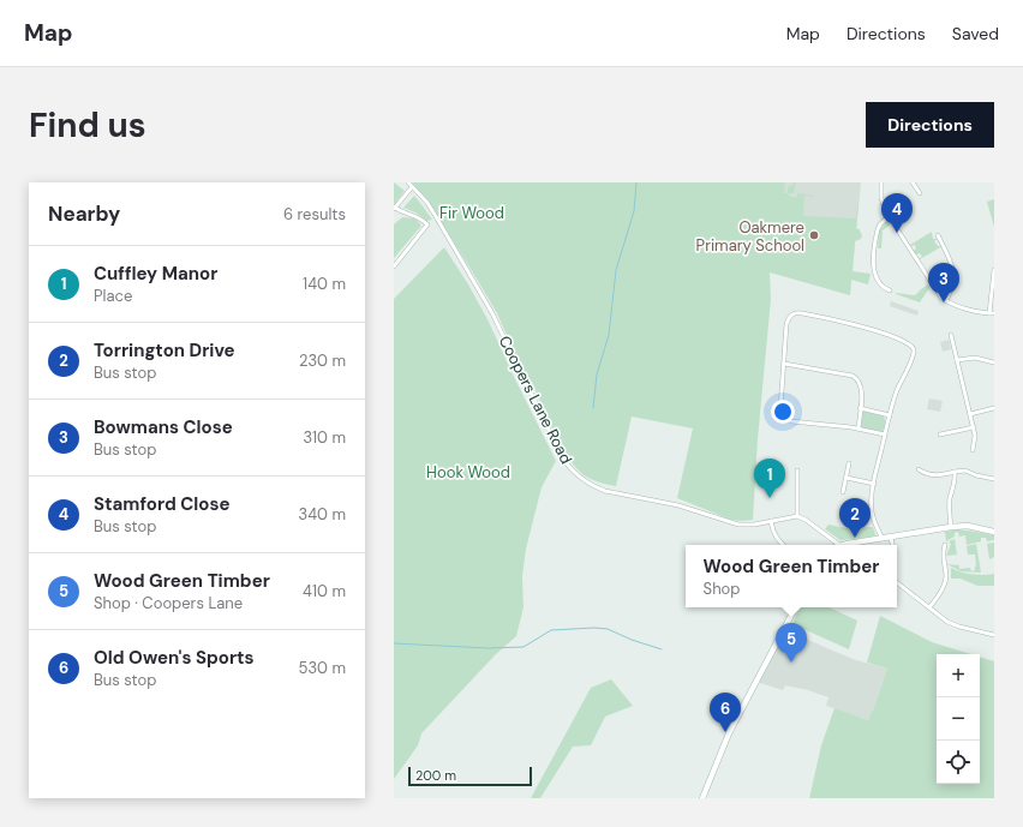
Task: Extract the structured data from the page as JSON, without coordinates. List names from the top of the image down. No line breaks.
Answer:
{"streets":{"street":["Coopers Lane Road"]},"parks":["Fir Wood","Hook Wood"],"places":["Oakmere Primary School"],"scale_bar":"200 m","page":{"header":"Map","nav":["Map","Directions","Saved"],"buttons":"Directions","title":"Find us","heading":["Nearby","6 results"],"pins":["4","3","1","2","5","6"],"list":[{"mark":"1","name":"Cuffley Manor","note":"Place","value":"140 m"},{"mark":"2","name":"Torrington Drive","note":"Bus stop","value":"230 m"},{"mark":"3","name":"Bowmans Close","note":"Bus stop","value":"310 m"},{"mark":"4","name":"Stamford Close","note":"Bus stop","value":"340 m"},{"mark":"5","name":"Wood Green Timber","note":"Shop · Coopers Lane","value":"410 m"},{"mark":"6","name":"Old Owen's Sports","note":"Bus stop","value":"530 m"}],"popup":["Wood Green Timber","Shop"],"map_buttons":["+","−"],"scale":"200 m"}}
